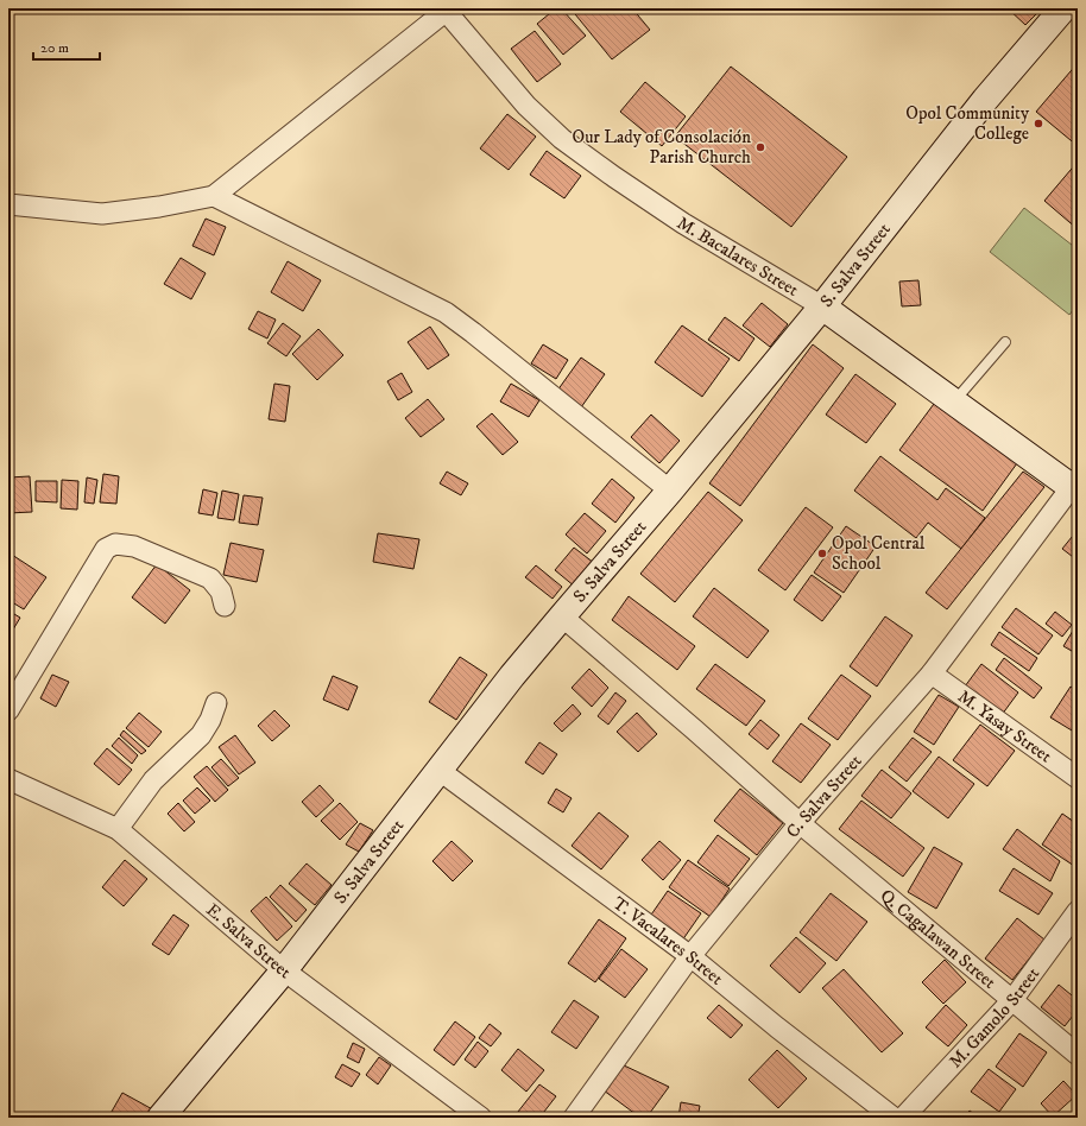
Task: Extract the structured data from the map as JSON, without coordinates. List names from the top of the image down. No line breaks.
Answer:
{"streets":{"street":["M. Bacalares Street","S. Salva Street","M. Yasay Street","C. Salva Street","Q. Cagalawan Street","E. Salva Street","T. Vacalares Street","M. Gamolo Street"]},"crossings":[["M. Bacalares Street","S. Salva Street"],["M. Bacalares Street","C. Salva Street"],["S. Salva Street","Q. Cagalawan Street"],["S. Salva Street","E. Salva Street"],["S. Salva Street","T. Vacalares Street"],["M. Yasay Street","C. Salva Street"],["C. Salva Street","Q. Cagalawan Street"],["C. Salva Street","T. Vacalares Street"],["Q. Cagalawan Street","M. Gamolo Street"]],"places":["Opol Community College","Our Lady of Consolación Parish Church","Opol Central School"],"scale_bar":"20 m"}
